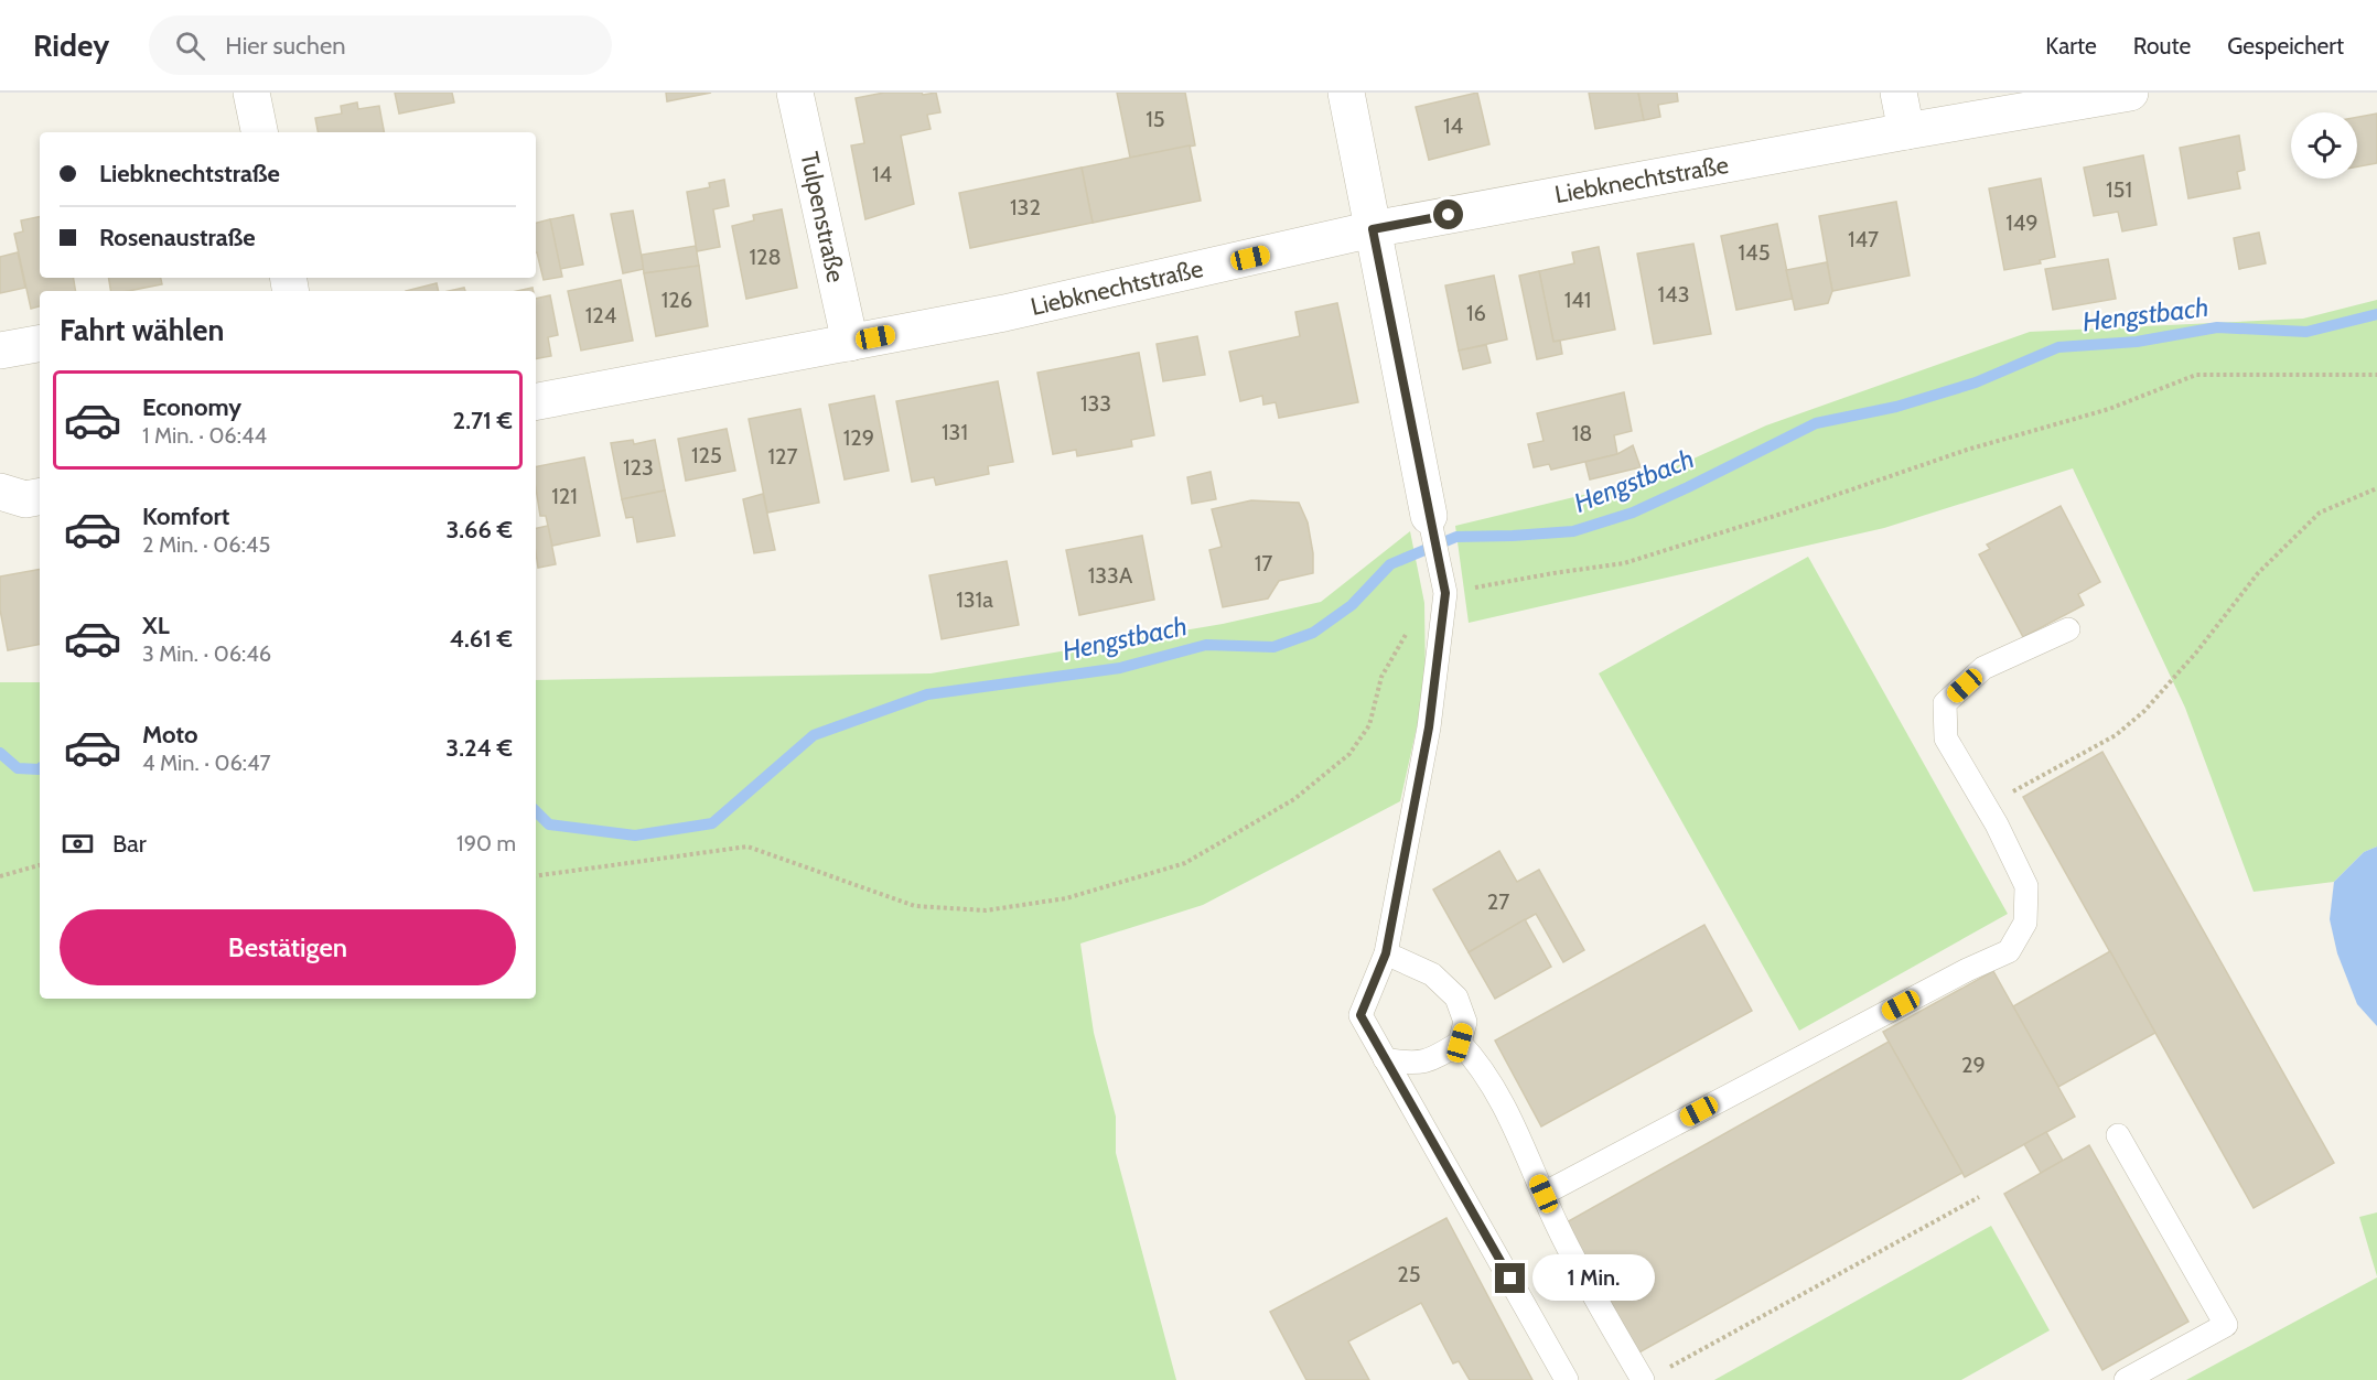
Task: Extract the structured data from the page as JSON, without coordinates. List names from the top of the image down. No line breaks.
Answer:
{"streets":{"street":["Liebknechtstraße","Tulpenstraße"]},"crossings":[["Liebknechtstraße","Tulpenstraße"]],"water":["Hengstbach"],"house_numbers":["15","14","14","151","132","149","147","145","128","143","126","141","16","124","133","131","18","129","125","127","123","121","17","133A","131a","27","29","25"],"page":{"header":"Ridey","search":"Hier suchen","nav":["Karte","Route","Gespeichert"],"banner":["Liebknechtstraße","Rosenaustraße"],"heading":"Fahrt wählen","list":[{"name":"Economy","note":"1 Min. · 06:44","value":"2.71 €"},{"name":"Komfort","note":"2 Min. · 06:45","value":"3.66 €"},{"name":"XL","note":"3 Min. · 06:46","value":"4.61 €"},{"name":"Moto","note":"4 Min. · 06:47","value":"3.24 €"}],"pay":["Bar","190 m"],"buttons":"Bestätigen","bubble":"1 Min."}}
